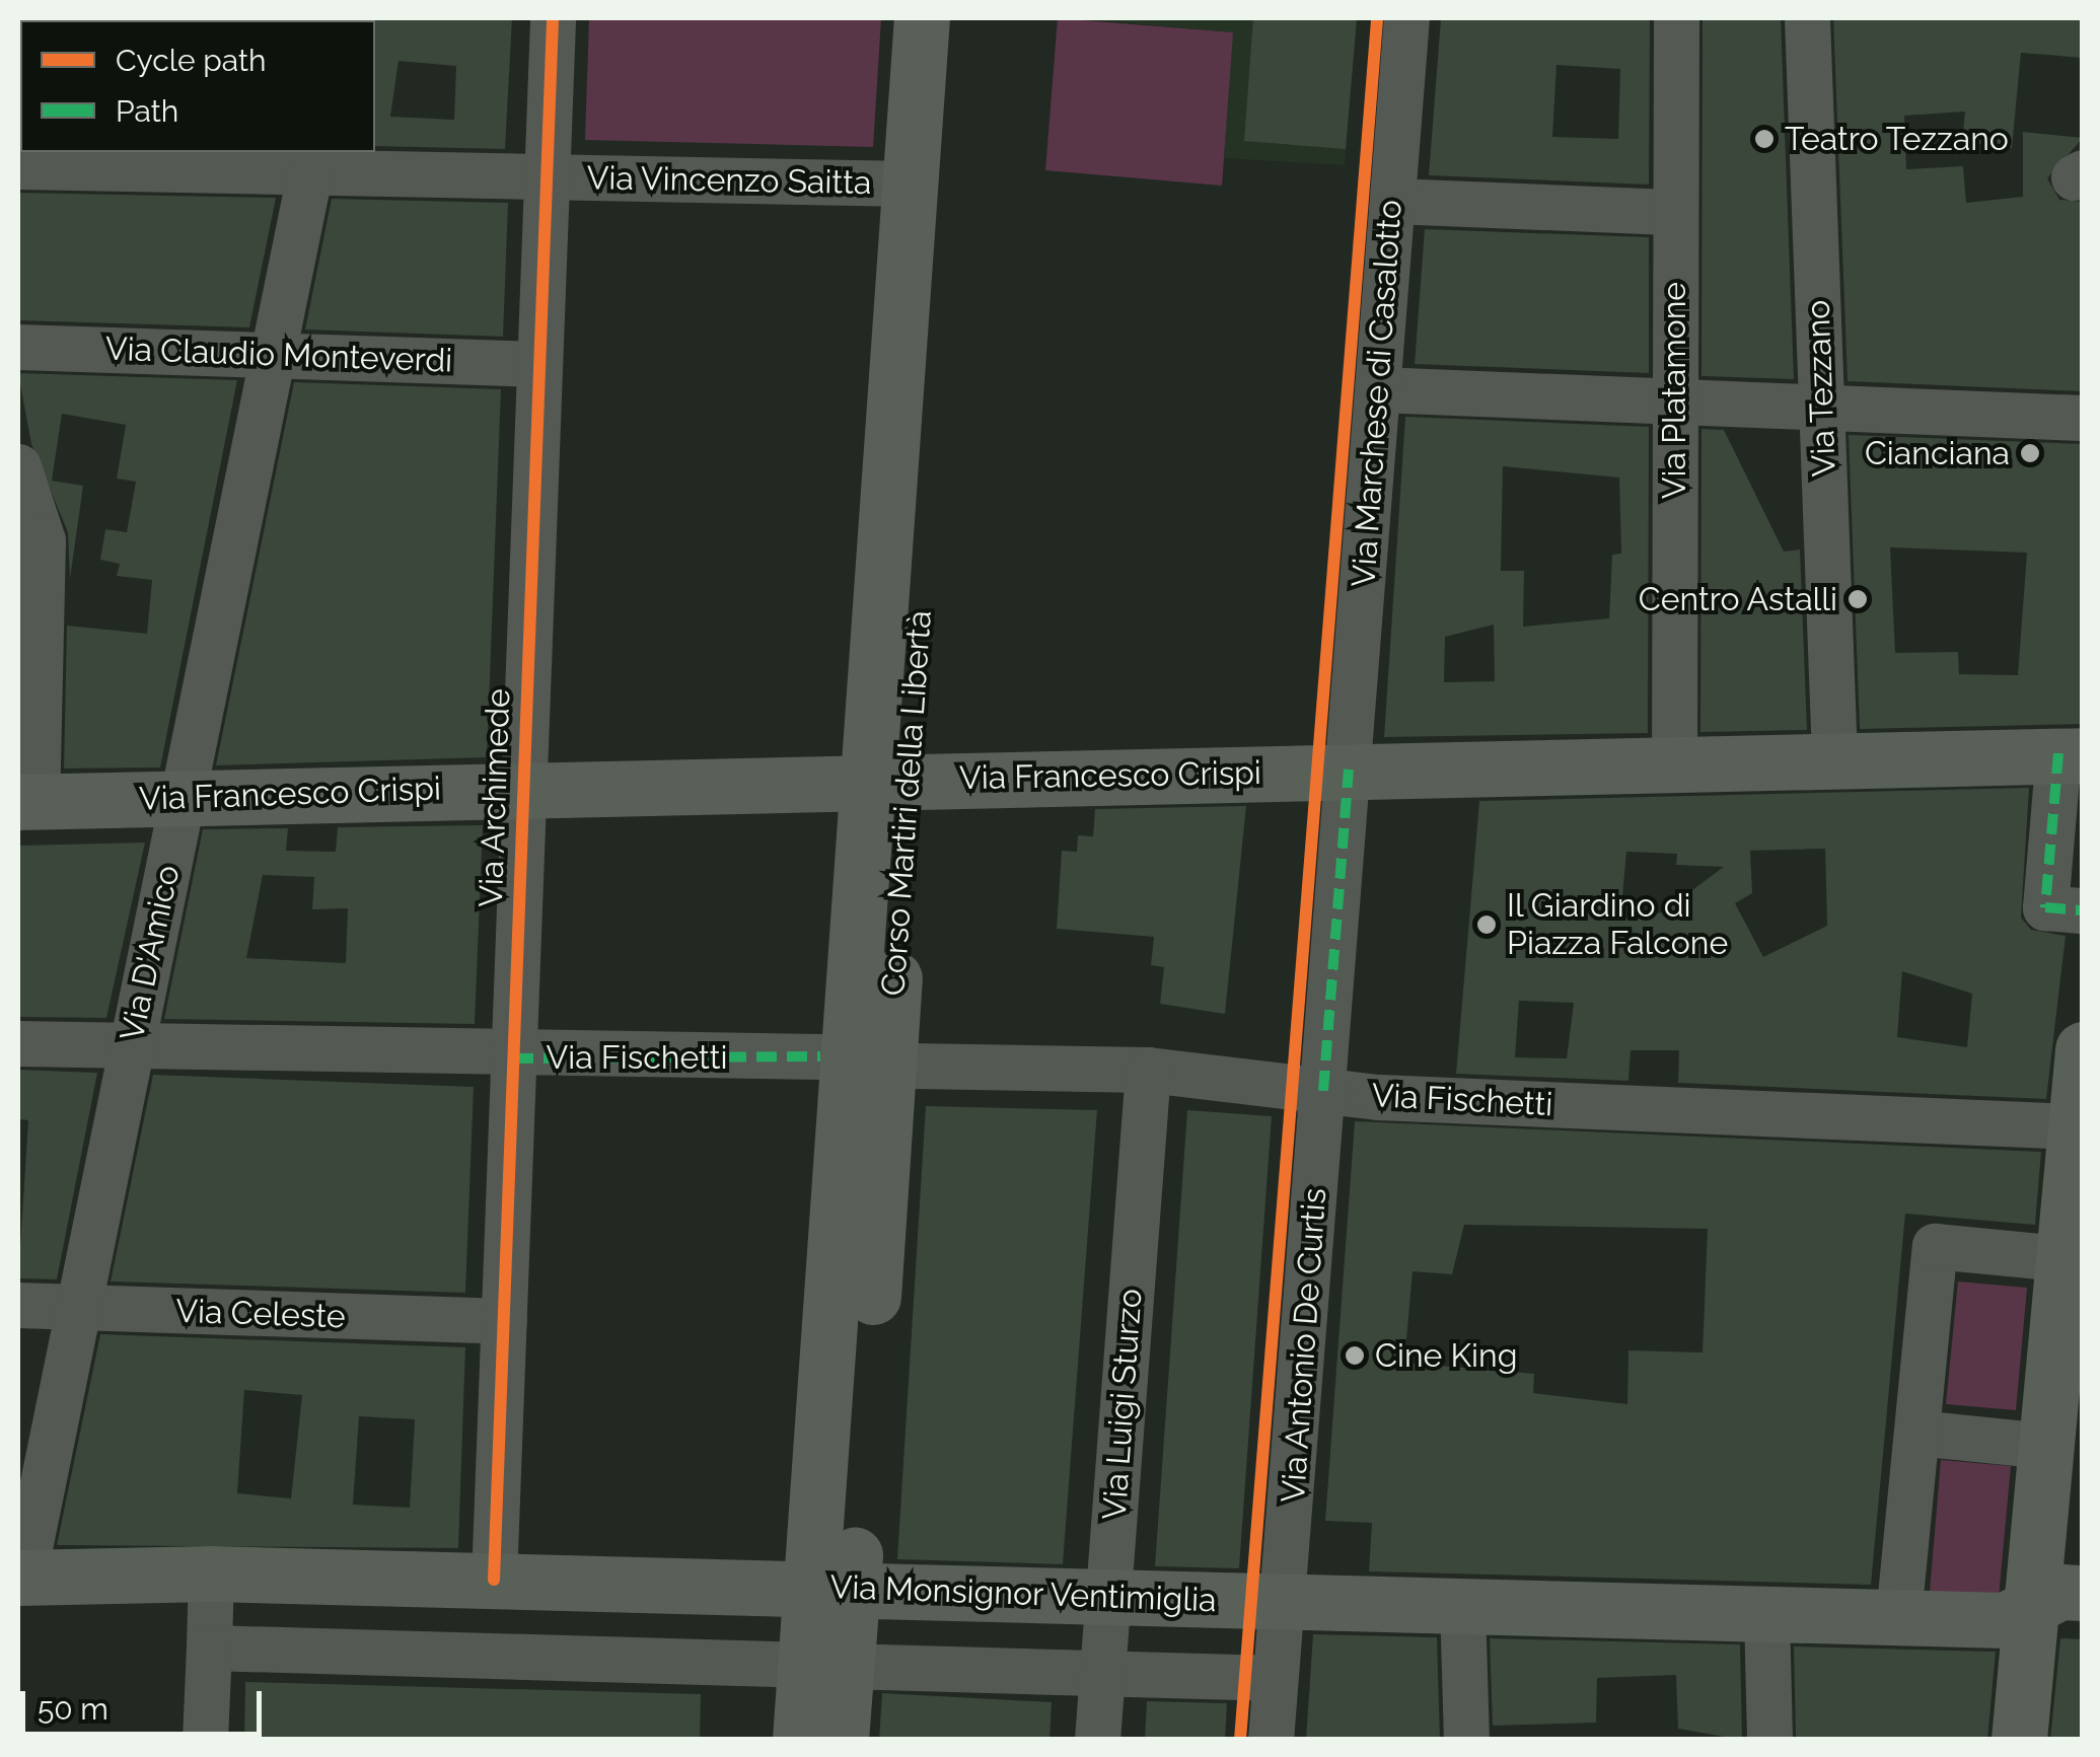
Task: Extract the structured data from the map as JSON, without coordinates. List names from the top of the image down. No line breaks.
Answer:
{"streets":{"main road":["Via Francesco Crispi","Corso Martiri della Libertà","Via Monsignor Ventimiglia"],"street":["Via Vincenzo Saitta","Via Claudio Monteverdi","Via Tezzano","Via Platamone","Via Marchese di Casalotto","Via Archimede","Via D'Amico","Via Fischetti","Via Celeste","Via Antonio De Curtis","Via Luigi Sturzo"]},"crossings":[["Via Vincenzo Saitta","Via Archimede"],["Via Vincenzo Saitta","Corso Martiri della Libertà"],["Via Vincenzo Saitta","Via D'Amico"],["Via Claudio Monteverdi","Via Archimede"],["Via Claudio Monteverdi","Via D'Amico"],["Via Tezzano","Via Francesco Crispi"],["Via Platamone","Via Francesco Crispi"],["Via Marchese di Casalotto","Via Francesco Crispi"],["Via Marchese di Casalotto","Via Fischetti"],["Via Marchese di Casalotto","Via Antonio De Curtis"],["Via Francesco Crispi","Via Archimede"],["Via Francesco Crispi","Corso Martiri della Libertà"],["Via Francesco Crispi","Via D'Amico"],["Via Archimede","Via Fischetti"],["Via Archimede","Via Celeste"],["Via Archimede","Via Monsignor Ventimiglia"],["Corso Martiri della Libertà","Via Fischetti"],["Corso Martiri della Libertà","Via Monsignor Ventimiglia"],["Via D'Amico","Via Fischetti"],["Via D'Amico","Via Celeste"],["Via D'Amico","Via Monsignor Ventimiglia"],["Via Fischetti","Via Antonio De Curtis"],["Via Fischetti","Via Luigi Sturzo"],["Via Antonio De Curtis","Via Monsignor Ventimiglia"],["Via Luigi Sturzo","Via Monsignor Ventimiglia"]],"places":["Teatro Tezzano","Cianciana","Centro Astalli","Il Giardino di Piazza Falcone","Cine King"],"legend":["Cycle path","Path"],"scale_bar":"50 m"}
